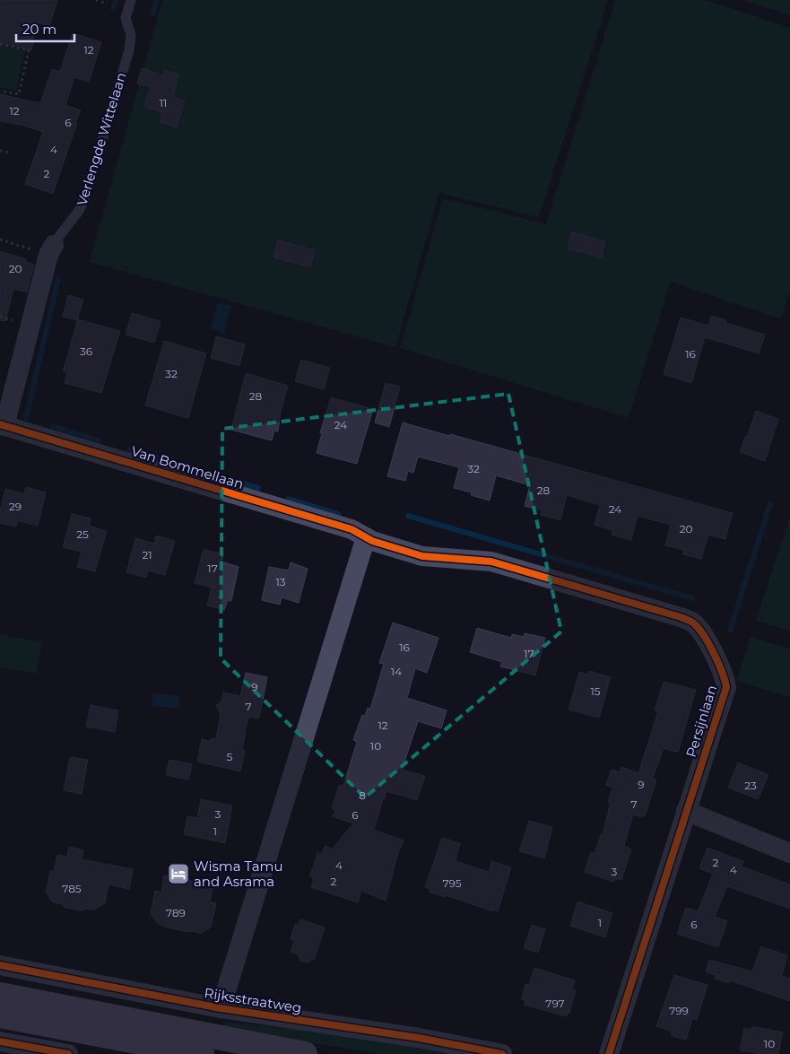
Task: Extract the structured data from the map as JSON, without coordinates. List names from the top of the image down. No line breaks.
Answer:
{"streets":{"street":["Verlengde Wittelaan","Van Bommellaan","Persijnlaan","Rijksstraatweg"]},"crossings":[["Verlengde Wittelaan","Van Bommellaan"],["Van Bommellaan","Persijnlaan"]],"places":{"hotel":["Wisma Tamu and Asrama"]},"house_numbers":["12","11","12","6","4","2","20","36","16","32","28","24","32","28","29","24","20","25","21","17","13","16","17","14","9","15","7","12","10","5","9","23","8","7","3","6","1","2","4","4","3","2","795","785","789","1","6","797","799","10"],"scale_bar":"20 m"}
